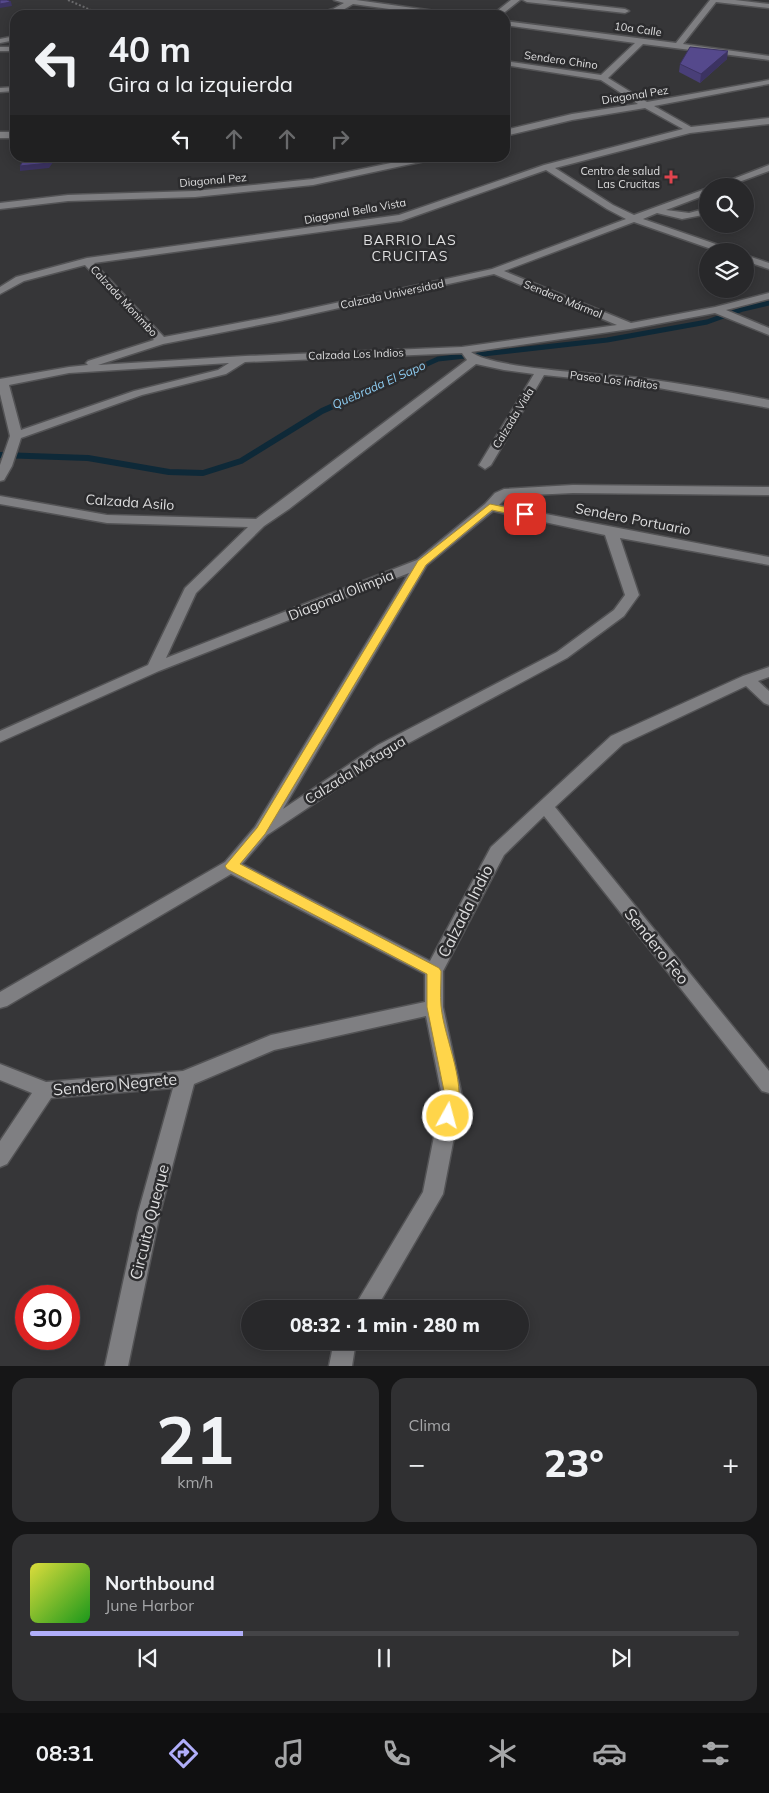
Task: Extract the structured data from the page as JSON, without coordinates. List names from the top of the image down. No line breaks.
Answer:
{"streets":{"street":["10a Calle","Sendero Chino","Diagonal Pez","Diagonal Bella Vista","Calzada Universidad","Sendero Mármol","Calzada Monimbo","Calzada Los Indios","Paseo Los Inditos","Calzada Vida","Calzada Asilo","Sendero Portuario","Diagonal Olimpia","Calzada Motagua","Calzada Indio","Sendero Feo","Sendero Negrete","Circuito Queque"]},"crossings":[["Sendero Chino","Diagonal Pez"],["Sendero Chino","Diagonal Bella Vista"],["Diagonal Bella Vista","Calzada Monimbo"],["Calzada Universidad","Sendero Mármol"],["Calzada Universidad","Calzada Monimbo"],["Calzada Universidad","Calzada Los Indios"],["Sendero Mármol","Calzada Los Indios"],["Calzada Los Indios","Paseo Los Inditos"],["Paseo Los Inditos","Calzada Vida"],["Sendero Portuario","Diagonal Olimpia"],["Sendero Portuario","Calzada Motagua"],["Calzada Indio","Sendero Feo"],["Calzada Indio","Sendero Negrete"],["Sendero Negrete","Circuito Queque"]],"districts":["BARRIO LAS CRUCITAS"],"water":["Quebrada El Sapo"],"places":{"health":["Centro de salud Las Crucitas"]},"page":{"turn":["40 m","Gira a la izquierda"],"limit":"30","trip":"08:32 · 1 min · 280 m","tile":[["21","km/h"],"Clima"],"heat":["−","23°","+"],"song":["Northbound","June Harbor"],"tabs":"08:31"}}
